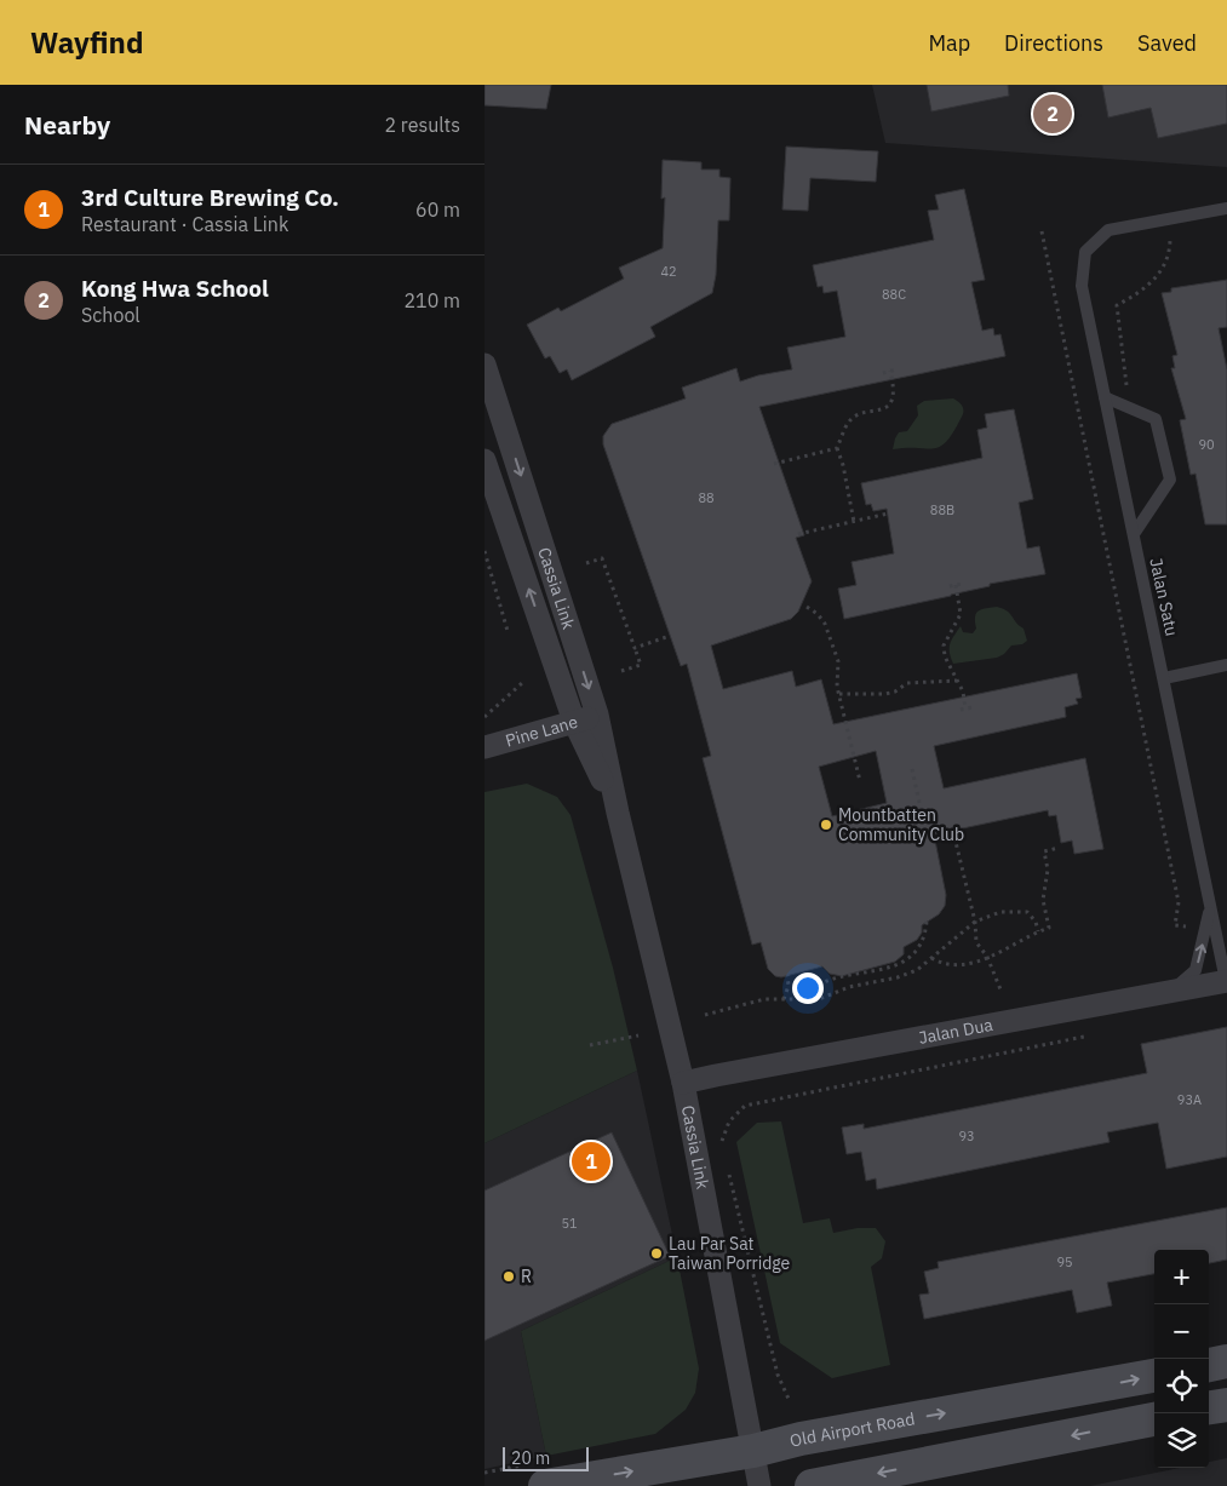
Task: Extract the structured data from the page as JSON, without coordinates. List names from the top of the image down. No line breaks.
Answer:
{"streets":{"main road":["Old Airport Road"],"street":["Cassia Link","Pine Lane","Jalan Dua"],"lane":["Jalan Satu"]},"crossings":[["Cassia Link","Pine Lane"],["Cassia Link","Jalan Dua"],["Cassia Link","Old Airport Road"],["Jalan Satu","Jalan Dua"]],"places":["Mountbatten Community Club","Lau Par Sat Taiwan Porridge","R"],"house_numbers":["42","88C","90","88","88B","93A","93","51","95"],"scale_bar":"20 m","page":{"header":"Wayfind","nav":["Map","Directions","Saved"],"heading":["Nearby","2 results"],"pins":["2","1"],"list":[{"mark":"1","name":"3rd Culture Brewing Co.","note":"Restaurant · Cassia Link","value":"60 m"},{"mark":"2","name":"Kong Hwa School","note":"School","value":"210 m"}],"map_buttons":["+","−"],"scale":"20 m"}}
